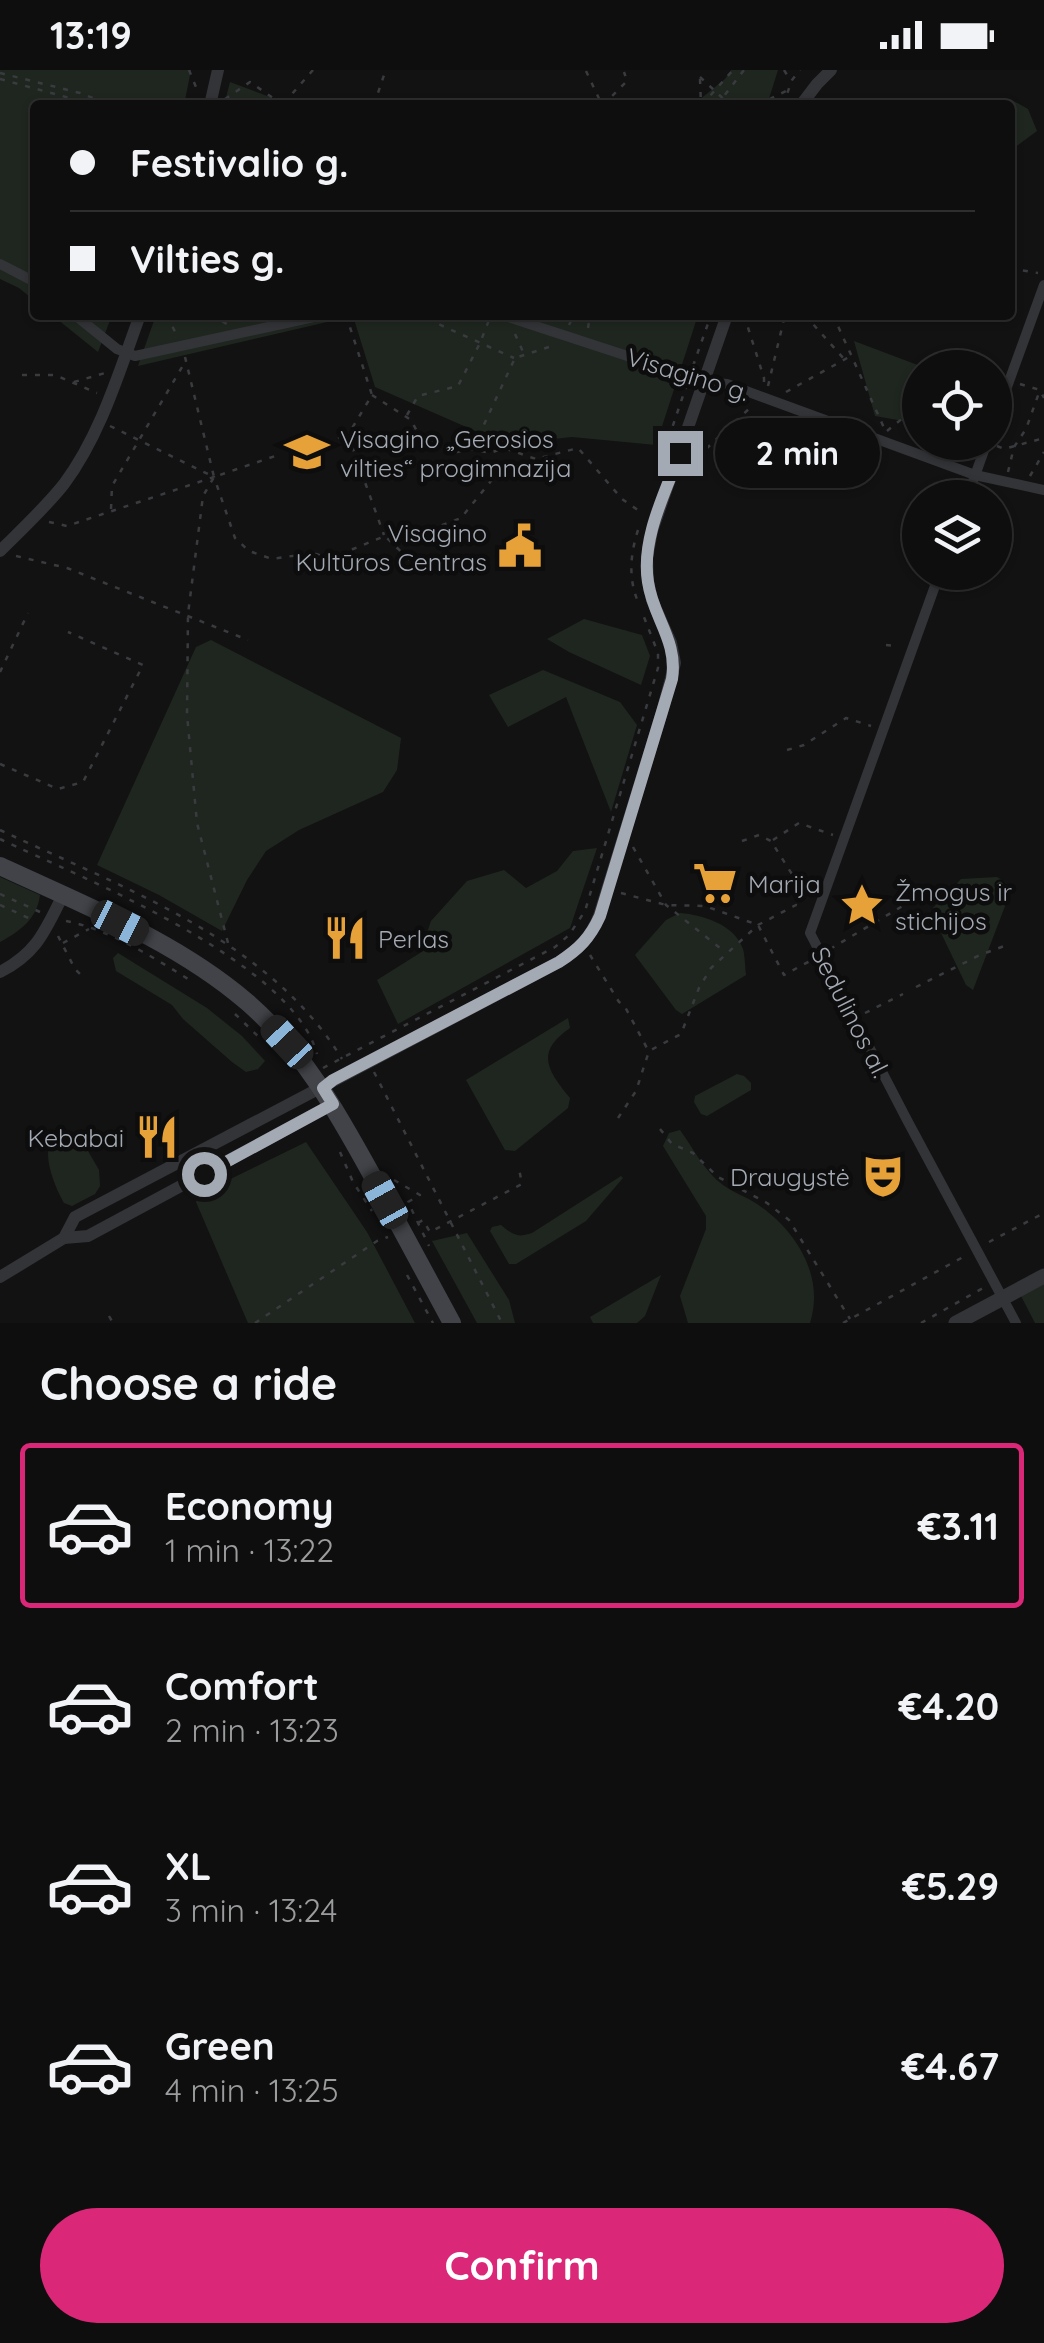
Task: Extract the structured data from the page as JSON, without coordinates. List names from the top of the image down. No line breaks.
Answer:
{"streets":{"street":["Visagino g.","Sedulinos al."]},"places":{"school or university":["Visagino „Gerosios vilties“ progimnazija"],"public building":["Visagino Kultūros Centras"],"supermarket":["Marija"],"place":["Žmogus ir stichijos"],"restaurant":["Perlas","Kebabai"],"theatre":["Draugystė"]},"page":{"status":"13:19","banner":["Festivalio g.","Vilties g."],"bubble":"2 min","heading":"Choose a ride","list":[{"name":"Economy","note":"1 min · 13:22","value":"€3.11"},{"name":"Comfort","note":"2 min · 13:23","value":"€4.20"},{"name":"XL","note":"3 min · 13:24","value":"€5.29"},{"name":"Green","note":"4 min · 13:25","value":"€4.67"}],"buttons":"Confirm"}}
